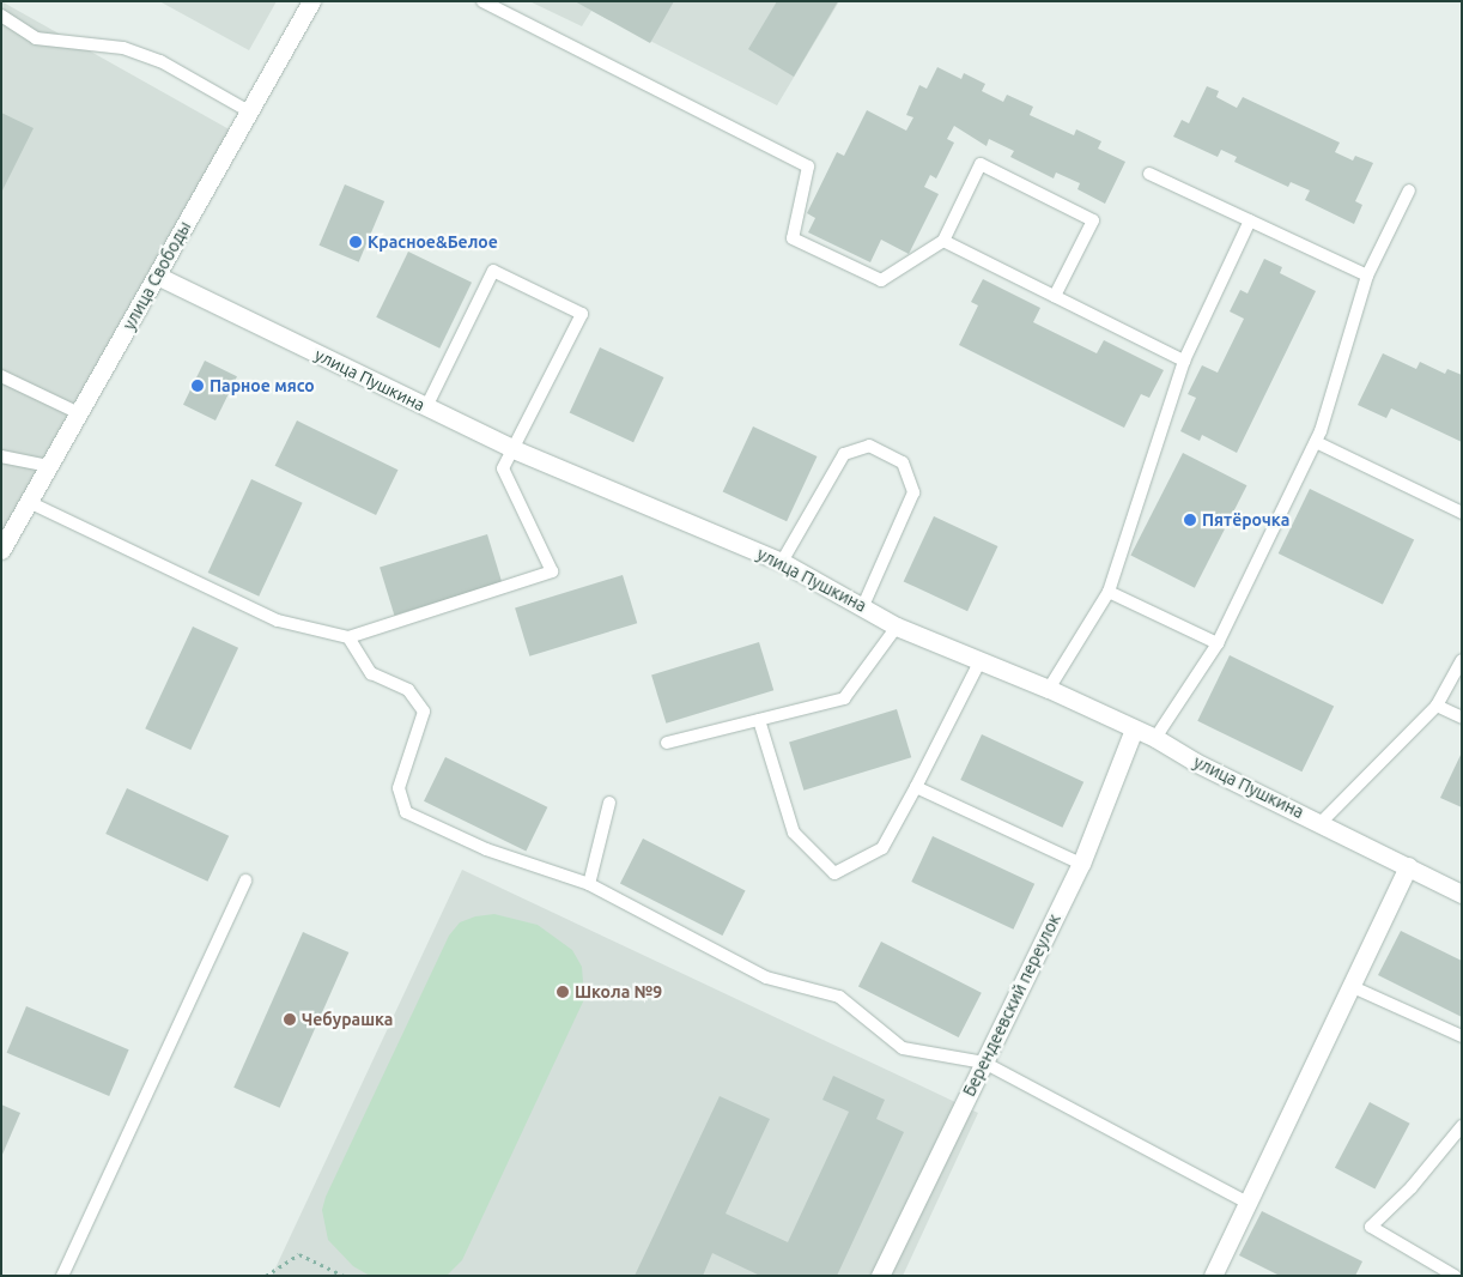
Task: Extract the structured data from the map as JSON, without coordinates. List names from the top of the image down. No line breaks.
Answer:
{"streets":{"street":["улица Свободы","улица Пушкина","Берендеевский переулок"]},"crossings":[["улица Свободы","улица Пушкина"],["улица Пушкина","Берендеевский переулок"]],"places":["Красное&Белое","Парное мясо","Пятёрочка","Школа №9","Чебурашка"]}
